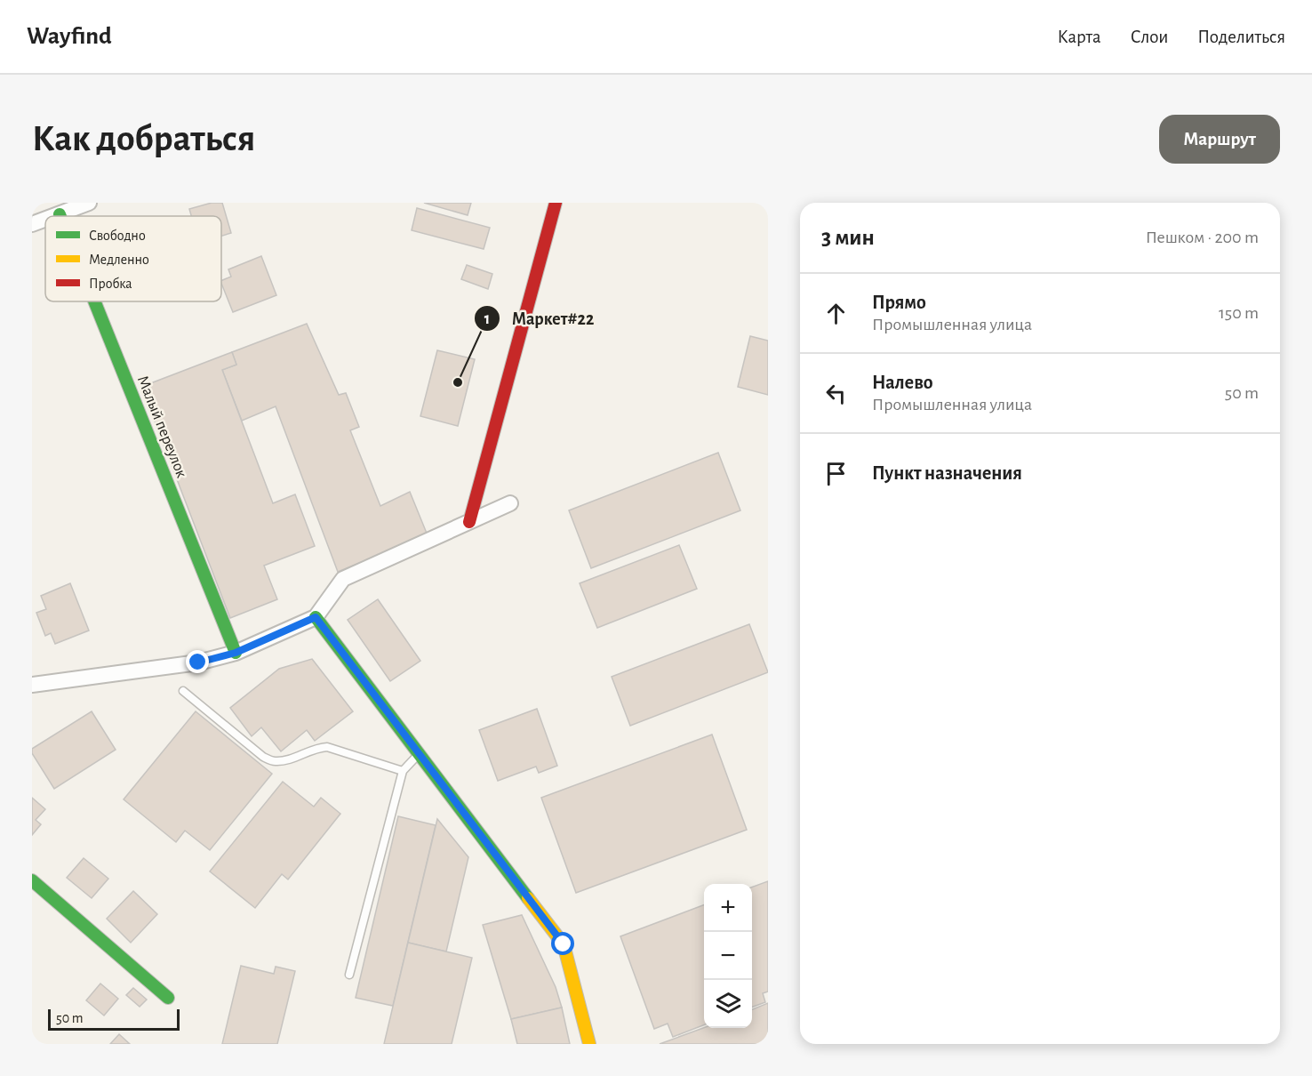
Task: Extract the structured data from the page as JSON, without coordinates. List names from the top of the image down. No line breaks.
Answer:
{"streets":{"street":["Малый переулок"]},"places":["Маркет#22"],"legend":["Свободно","Медленно","Пробка"],"scale_bar":"50 m","page":{"header":"Wayfind","nav":["Карта","Слои","Поделиться"],"buttons":"Маршрут","title":"Как добраться","heading":["3 мин","Пешком · 200 m"],"list":[["Прямо","Промышленная улица","150 m"],["Налево","Промышленная улица","50 m"],"Пункт назначения"],"map_buttons":["+","−"],"scale":"50 m"}}
